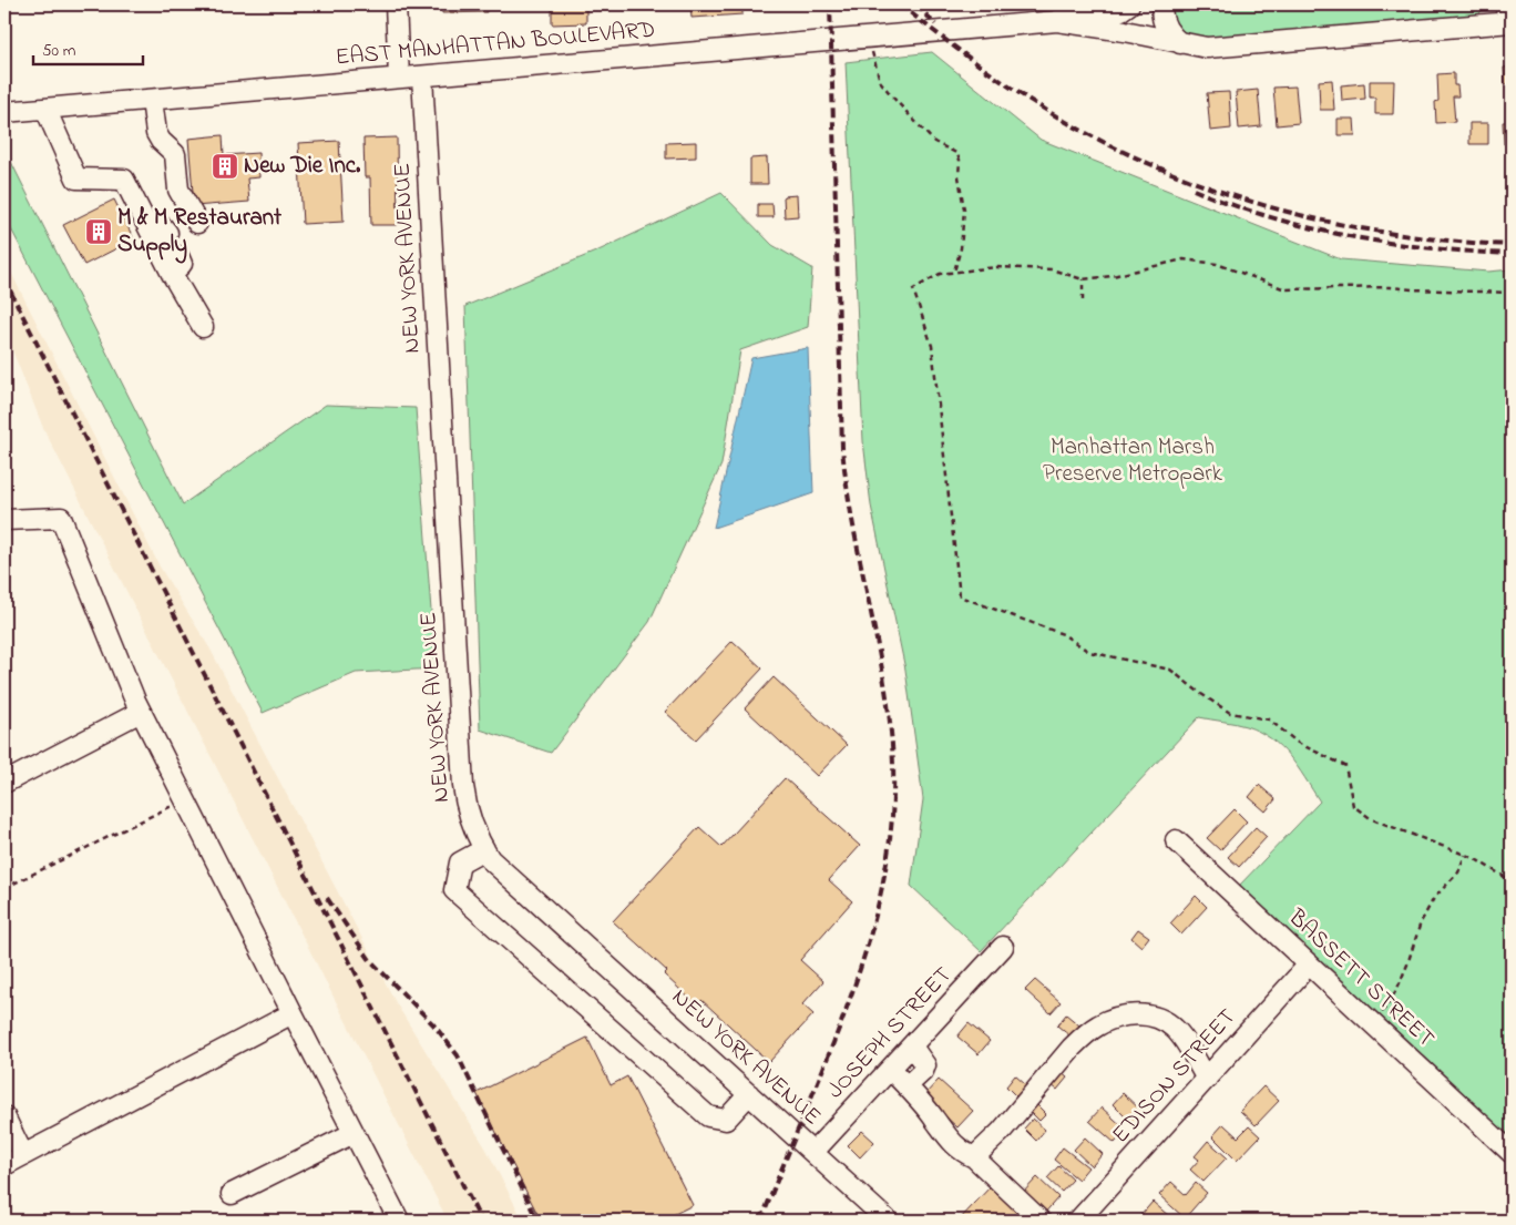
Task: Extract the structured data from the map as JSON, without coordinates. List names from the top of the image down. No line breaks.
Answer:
{"streets":{"street":["EAST MANHATTAN BOULEVARD","NEW YORK AVENUE","BASSETT STREET","JOSEPH STREET","EDISON STREET"]},"crossings":[["EAST MANHATTAN BOULEVARD","NEW YORK AVENUE"],["NEW YORK AVENUE","JOSEPH STREET"],["BASSETT STREET","EDISON STREET"]],"parks":["Manhattan Marsh Preserve Metropark"],"places":{"building":["New Die Inc.","M & M Restaurant Supply"]},"scale_bar":"50 m"}
